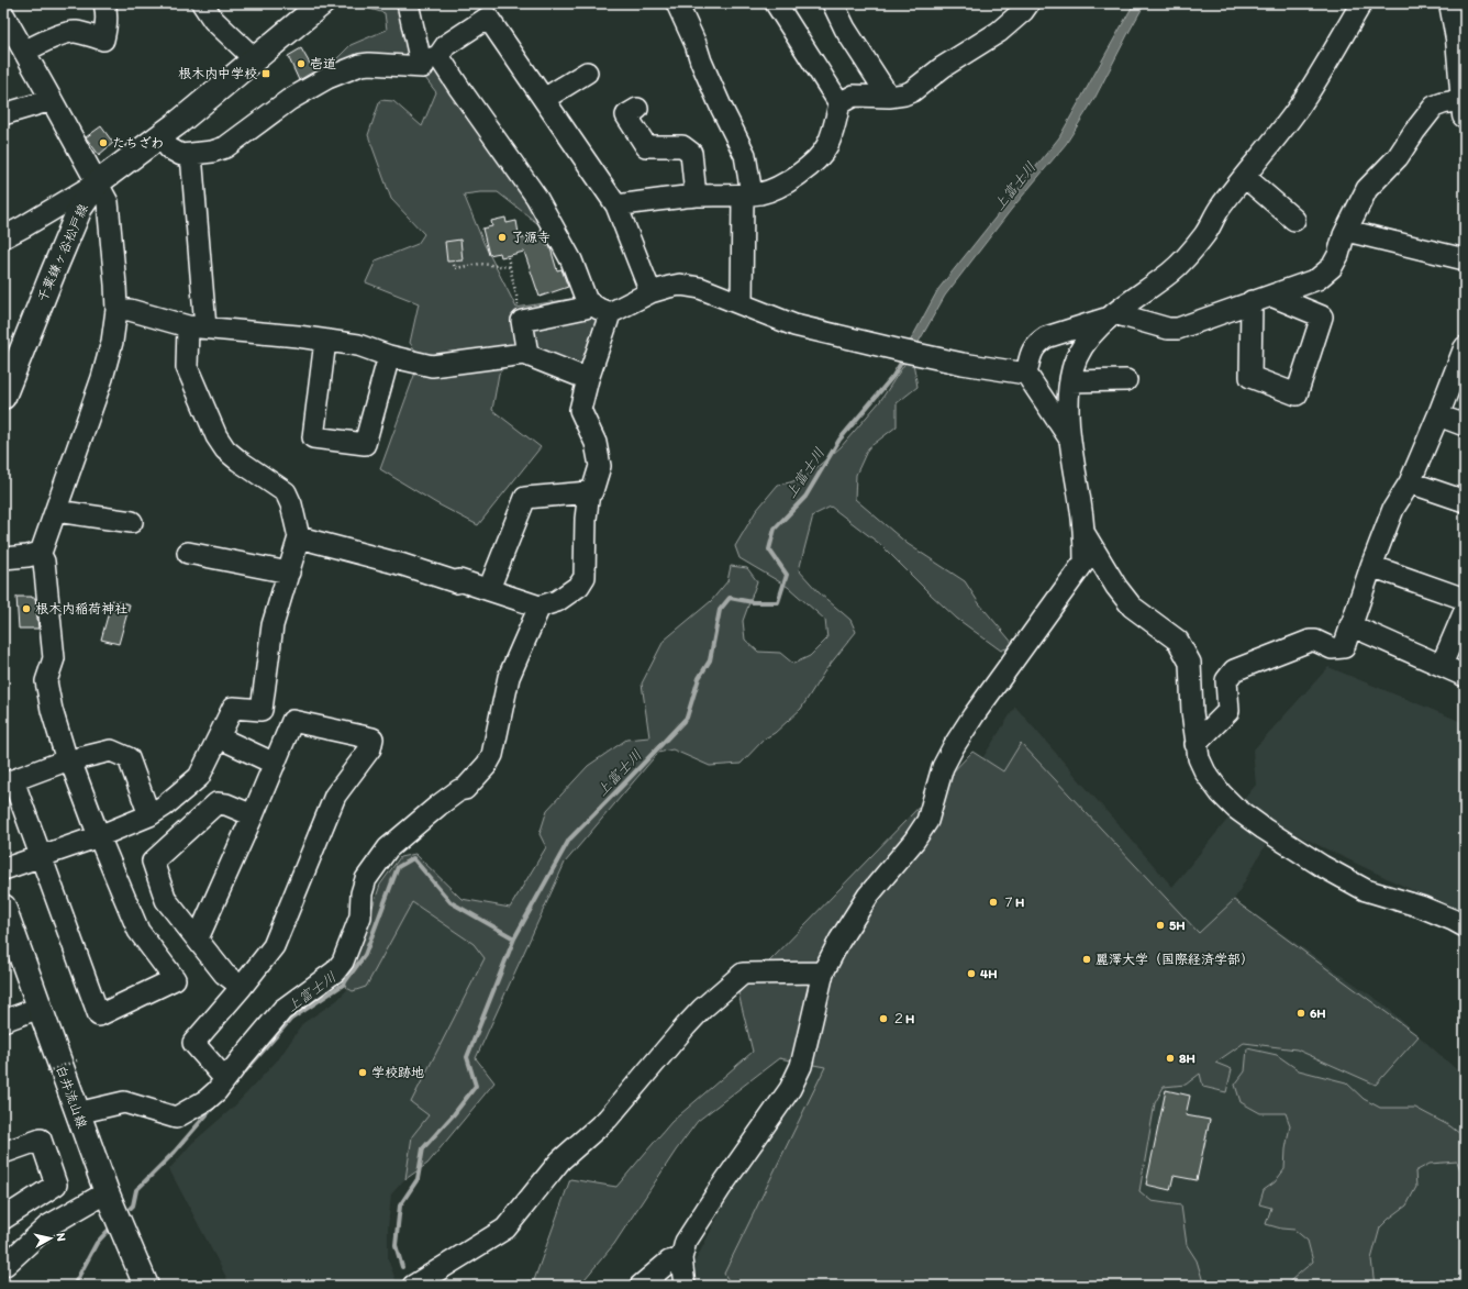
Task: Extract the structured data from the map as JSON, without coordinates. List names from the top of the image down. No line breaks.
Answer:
{"streets":{"main road":["千葉鎌ヶ谷松戸線","白井流山線"]},"water":["上富士川"],"places":{"other":["壱道","たちざわ","了源寺","根木内稲荷神社","７H","5H","麗澤大学（国際経済学部）","4H","6H","２H","8H","学校跡地"],"transit":["根木内中学校"]},"north":"right"}
